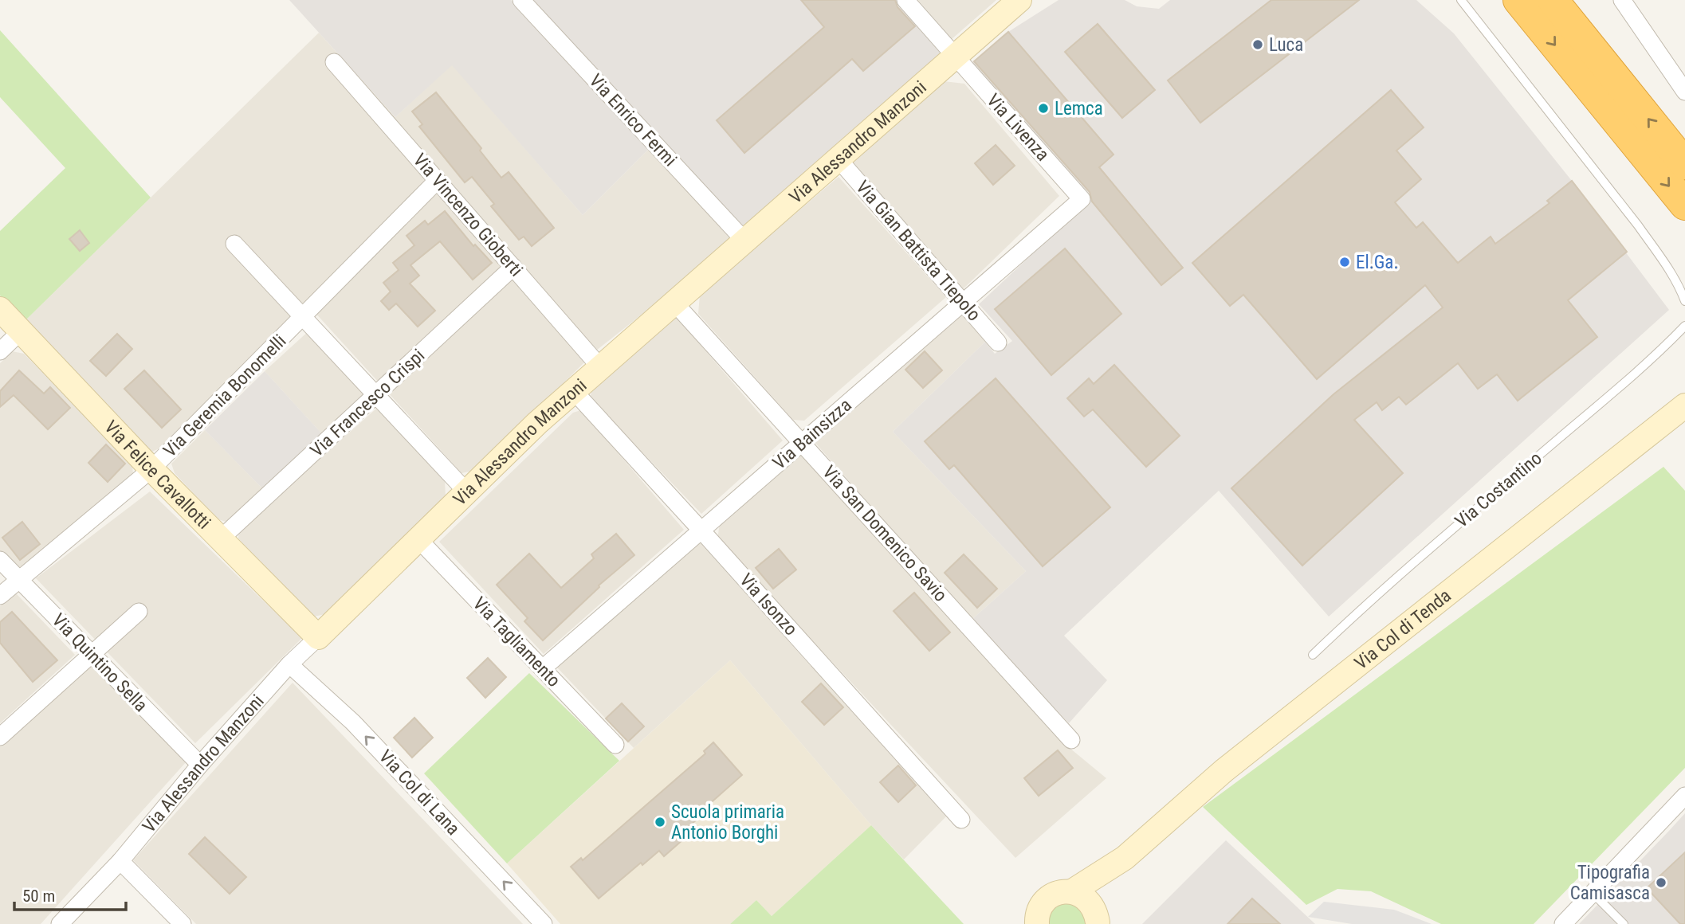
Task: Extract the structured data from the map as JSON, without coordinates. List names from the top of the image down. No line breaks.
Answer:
{"streets":{"street":["Via Enrico Fermi","Via Livenza","Via Alessandro Manzoni","Via Vincenzo Gioberti","Via Gian Battista Tiepolo","Via Geremia Bonomelli","Via Francesco Crispi","Via Bainsizza","Via Felice Cavallotti","Via San Domenico Savio","Via Isonzo","Via Col di Tenda","Via Tagliamento","Via Quintino Sella","Via Col di Lana"],"lane":["Via Costantino"]},"crossings":[["Via Enrico Fermi","Via Alessandro Manzoni"],["Via Livenza","Via Alessandro Manzoni"],["Via Livenza","Via Bainsizza"],["Via Alessandro Manzoni","Via Vincenzo Gioberti"],["Via Alessandro Manzoni","Via Gian Battista Tiepolo"],["Via Alessandro Manzoni","Via Felice Cavallotti"],["Via Alessandro Manzoni","Via San Domenico Savio"],["Via Alessandro Manzoni","Via Isonzo"],["Via Alessandro Manzoni","Via Tagliamento"],["Via Alessandro Manzoni","Via Quintino Sella"],["Via Alessandro Manzoni","Via Col di Lana"],["Via Vincenzo Gioberti","Via Geremia Bonomelli"],["Via Vincenzo Gioberti","Via Francesco Crispi"],["Via Gian Battista Tiepolo","Via Bainsizza"],["Via Geremia Bonomelli","Via Felice Cavallotti"],["Via Geremia Bonomelli","Via Quintino Sella"],["Via Francesco Crispi","Via Felice Cavallotti"],["Via Bainsizza","Via San Domenico Savio"],["Via Bainsizza","Via Isonzo"],["Via Bainsizza","Via Tagliamento"]],"one_way":["Via Col di Lana"],"places":["Luca","Lemca","El.Ga.","Scuola primaria Antonio Borghi","Tipografia Camisasca"],"scale_bar":"50 m"}
